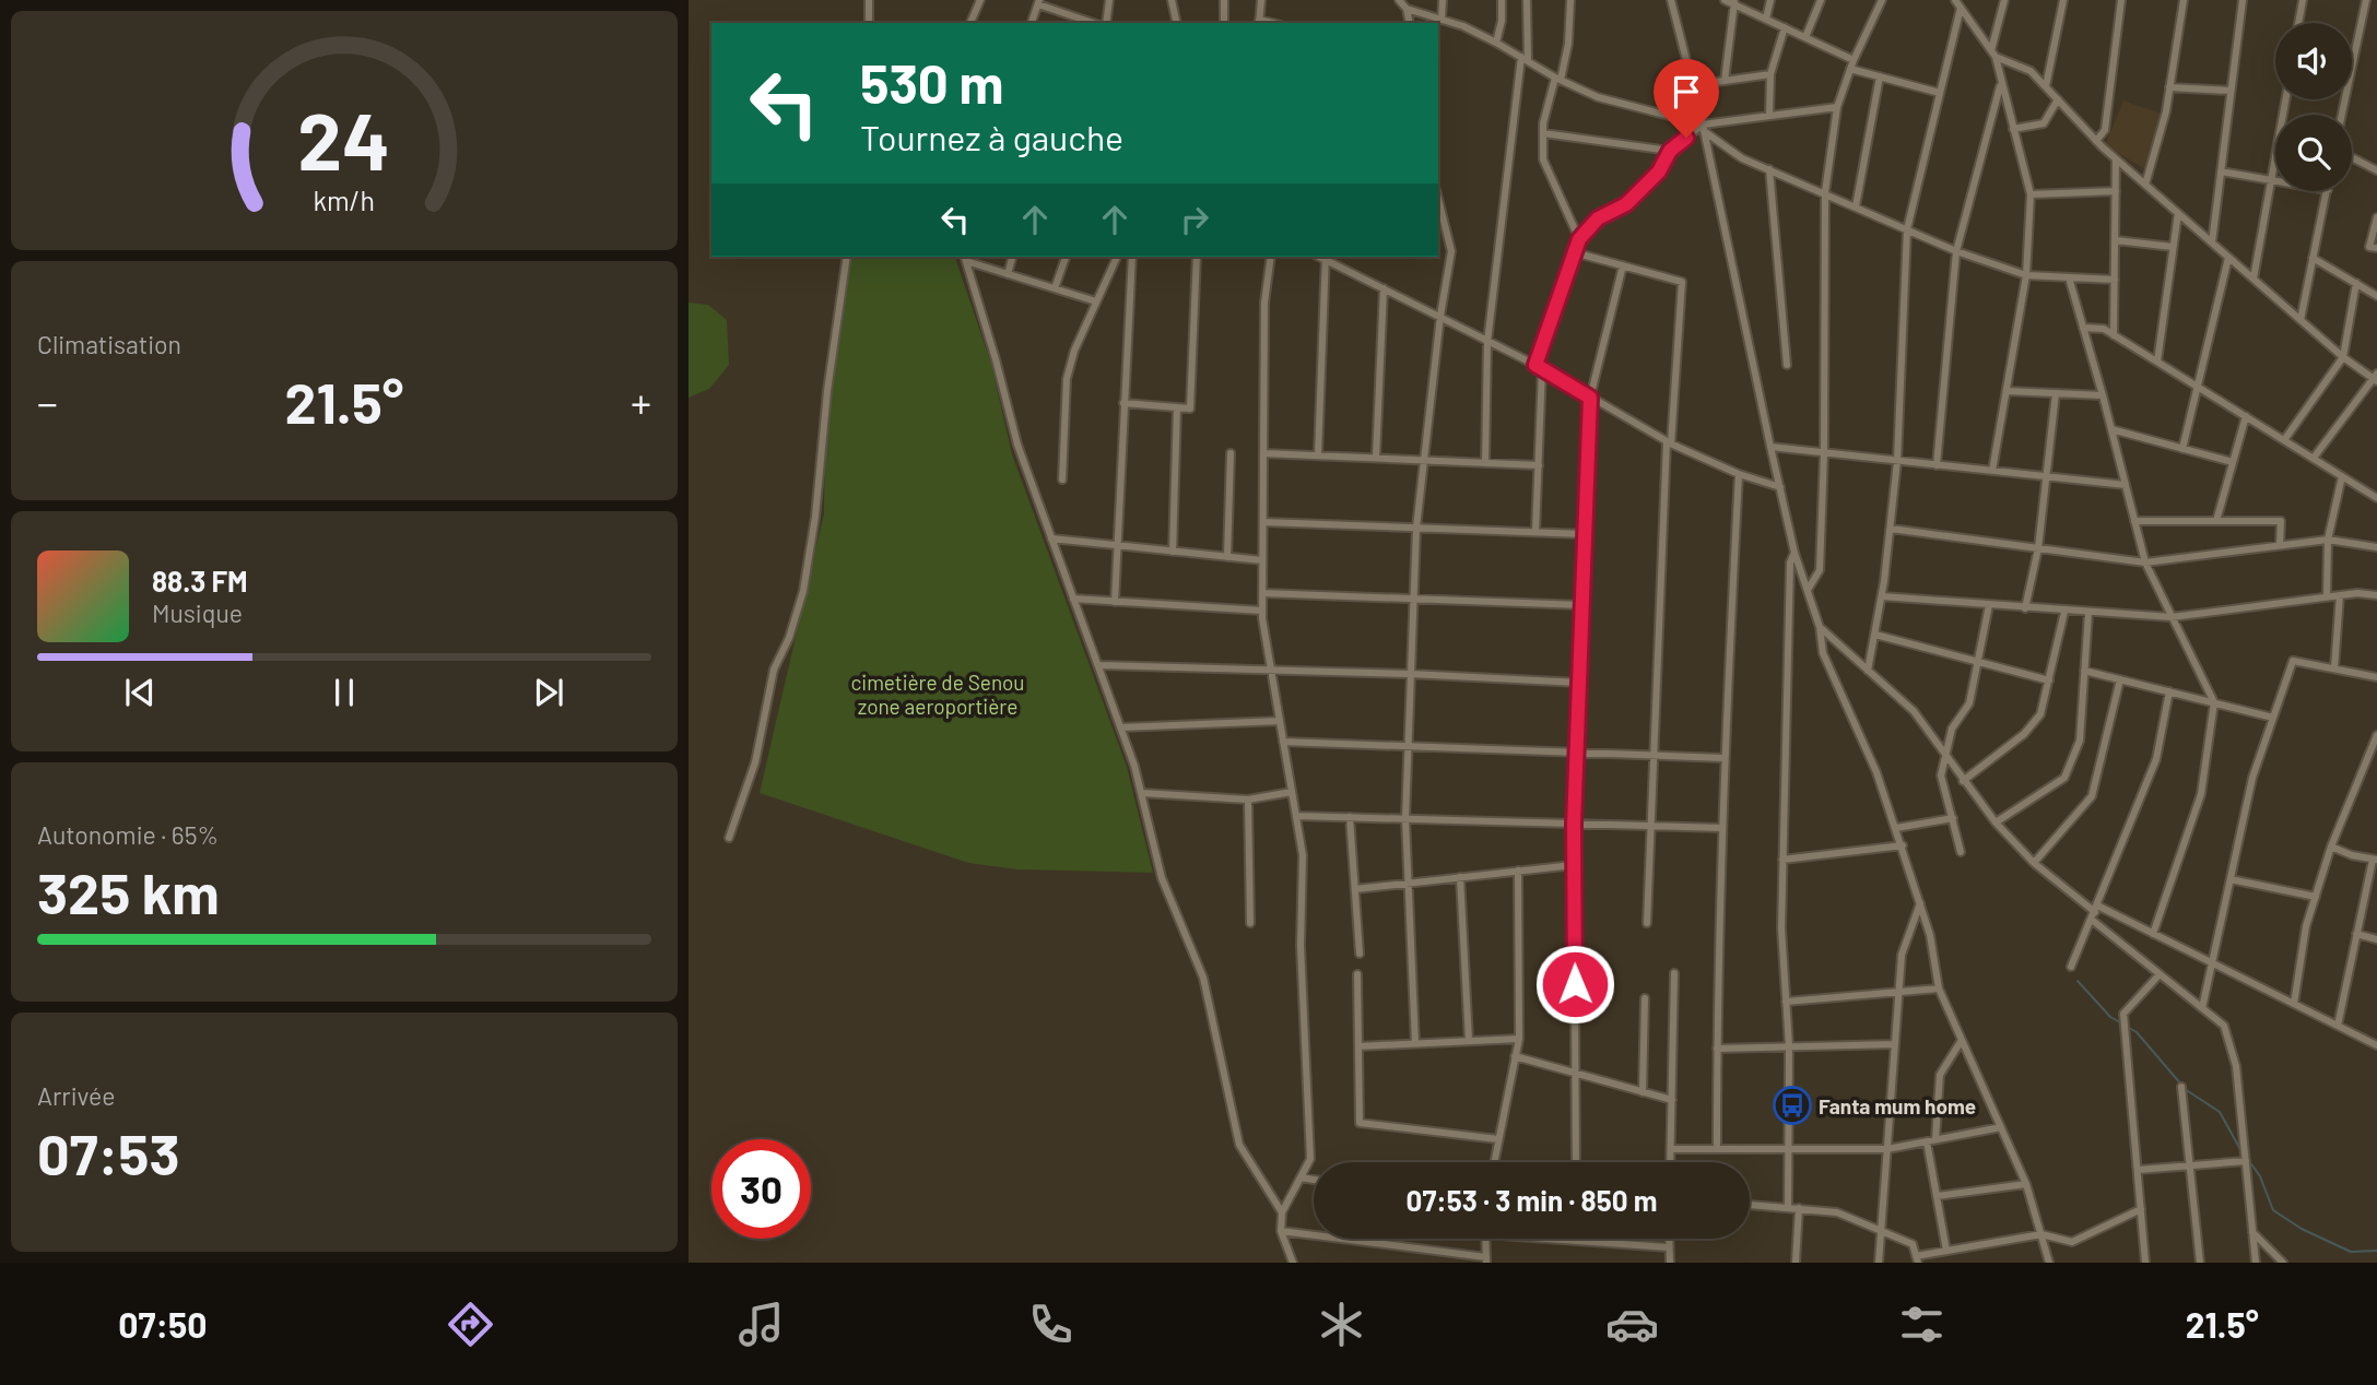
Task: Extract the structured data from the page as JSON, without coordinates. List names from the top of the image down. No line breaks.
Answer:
{"parks":["cimetière de Senou zone aeroportière"],"places":{"bus stop":["Fanta mum home"]},"page":{"turn":["530 m","Tournez à gauche"],"tile":["Climatisation",["Autonomie · 65%","325 km"],["Arrivée","07:53"]],"heat":["−","21.5°","+"],"song":["88.3 FM","Musique"],"limit":"30","trip":"07:53 · 3 min · 850 m","tabs":["07:50","21.5°"],"gauge":["24","km/h"]}}
